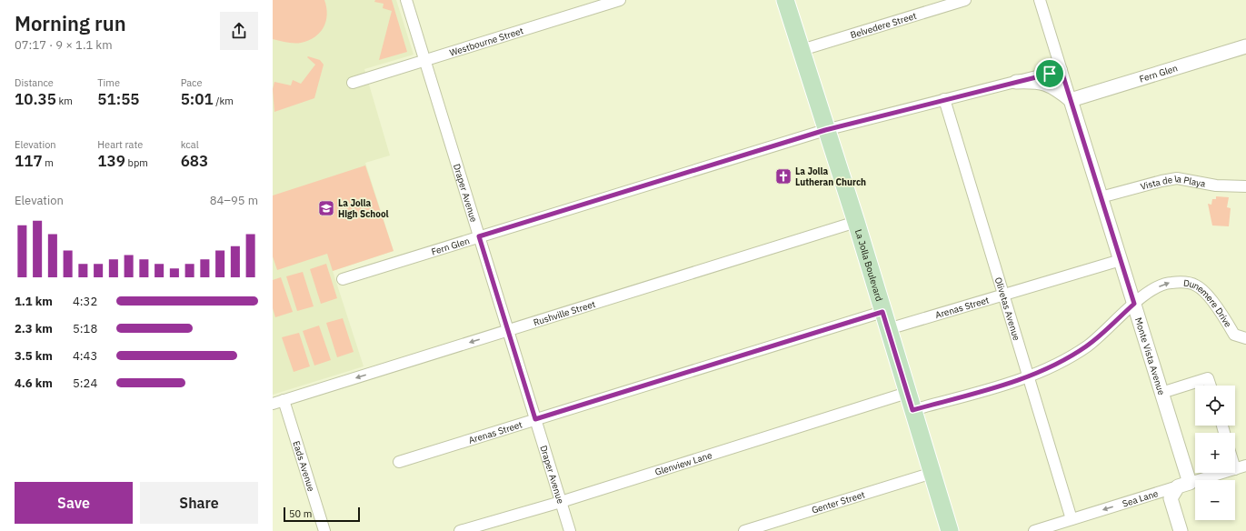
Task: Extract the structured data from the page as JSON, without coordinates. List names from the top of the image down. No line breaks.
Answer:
{"streets":{"main road":["La Jolla Boulevard"],"street":["Belvedere Street","Westbourne Street","Fern Glen","Vista de la Playa","Draper Avenue","Dunemere Drive","Arenas Street","Olivetas Avenue","Rushville Street","Monte Vista Avenue","Glenview Lane","Eads Avenue","Sea Lane","Genter Street"]},"crossings":[["Belvedere Street","La Jolla Boulevard"],["Westbourne Street","Draper Avenue"],["Fern Glen","Draper Avenue"],["Fern Glen","La Jolla Boulevard"],["Fern Glen","Olivetas Avenue"],["Fern Glen","Monte Vista Avenue"],["Vista de la Playa","Monte Vista Avenue"],["Draper Avenue","Arenas Street"],["Draper Avenue","Rushville Street"],["Draper Avenue","Glenview Lane"],["La Jolla Boulevard","Dunemere Drive"],["La Jolla Boulevard","Arenas Street"],["La Jolla Boulevard","Rushville Street"],["La Jolla Boulevard","Glenview Lane"],["La Jolla Boulevard","Genter Street"],["Dunemere Drive","Olivetas Avenue"],["Dunemere Drive","Monte Vista Avenue"],["Arenas Street","Olivetas Avenue"],["Arenas Street","Monte Vista Avenue"],["Olivetas Avenue","Sea Lane"],["Rushville Street","Eads Avenue"],["Monte Vista Avenue","Sea Lane"]],"one_way":["Rushville Street","Sea Lane"],"places":{"church":["La Jolla Lutheran Church"],"school or university":["La Jolla High School"]},"scale_bar":"50 m","page":{"heading":["Morning run","07:17 · 9 × 1.1 km"],"stats":[["Distance","10.35 km"],["Time","51:55"],["Pace","5:01 /km"],["Elevation","117 m"],["Heart rate","139 bpm"],["kcal","683"]],"chart":["Elevation","84–95 m"],"list":[{"name":"1.1 km","note":"4:32"},{"name":"2.3 km","note":"5:18"},{"name":"3.5 km","note":"4:43"},{"name":"4.6 km","note":"5:24"}],"map_buttons":["+","−"],"buttons":["Save","Share"],"scale":"50 m"}}
